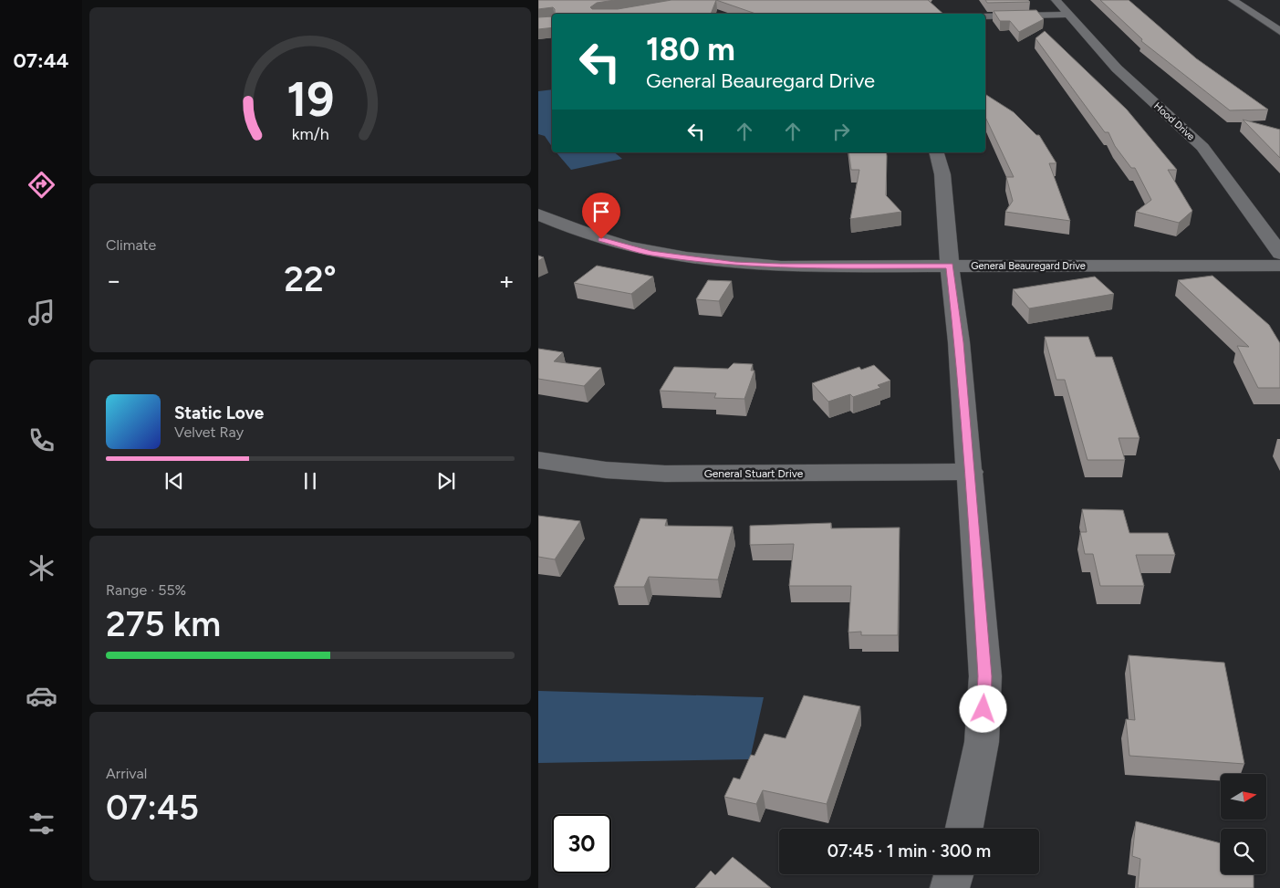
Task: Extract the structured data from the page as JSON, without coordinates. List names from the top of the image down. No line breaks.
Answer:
{"streets":{"street":["Hood Drive","General Beauregard Drive","General Stuart Drive"]},"north":"right","page":{"tabs":"07:44","turn":["180 m","General Beauregard Drive"],"tile":["Climate",["Range · 55%","275 km"],["Arrival","07:45"]],"heat":["−","22°","+"],"song":["Static Love","Velvet Ray"],"limit":"30","trip":"07:45 · 1 min · 300 m","gauge":["19","km/h"]}}
